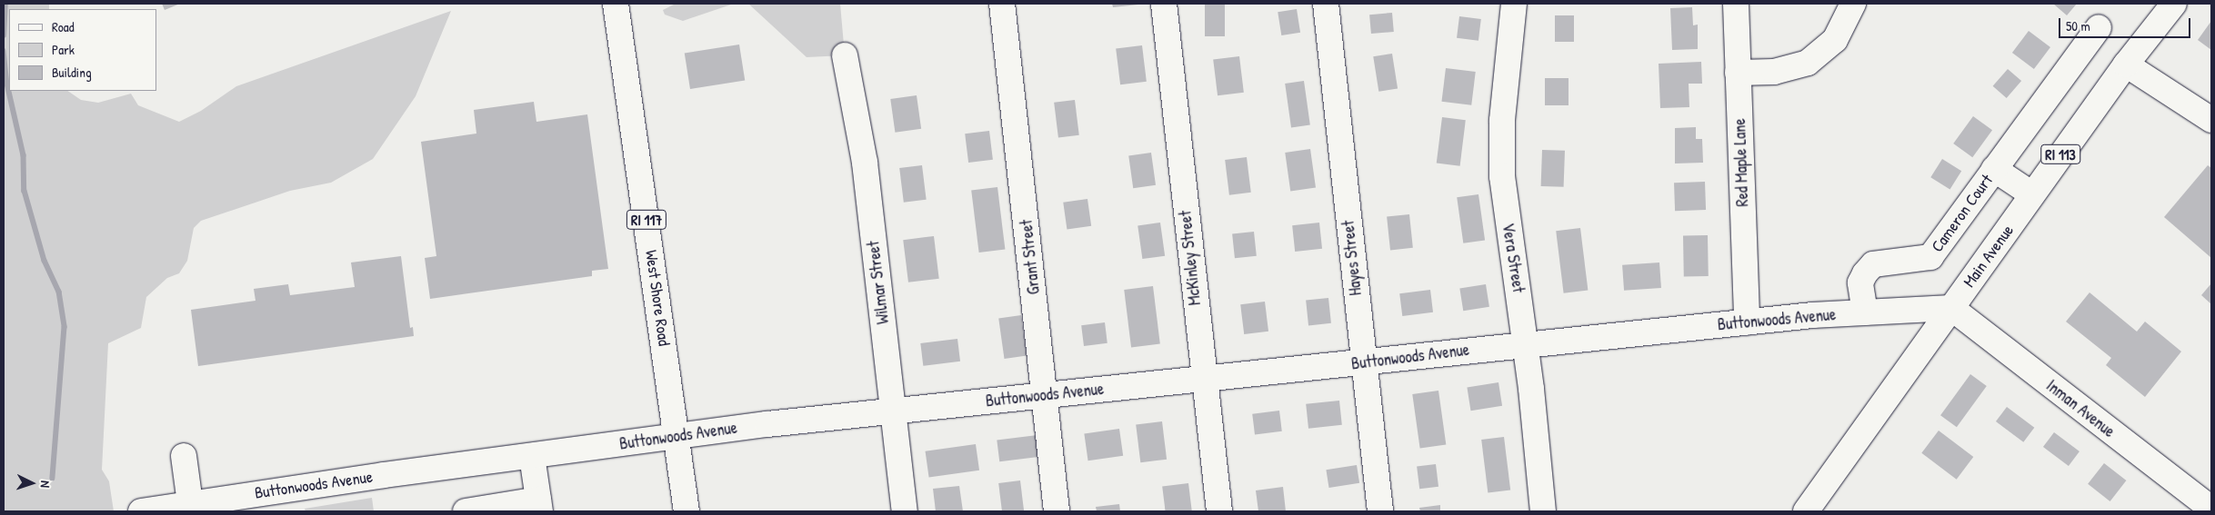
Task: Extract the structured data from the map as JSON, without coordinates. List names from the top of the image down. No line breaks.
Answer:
{"streets":{"street":["RI 113","Red Maple Lane","Cameron Court","RI 117","Main Avenue","Grant Street","McKinley Street","Hayes Street","Vera Street","Wilmar Street","West Shore Road","Buttonwoods Avenue","Inman Avenue"]},"crossings":[["Red Maple Lane","Buttonwoods Avenue"],["Cameron Court","Main Avenue"],["Cameron Court","Buttonwoods Avenue"],["Main Avenue","Buttonwoods Avenue"],["Main Avenue","Inman Avenue"],["Grant Street","Buttonwoods Avenue"],["McKinley Street","Buttonwoods Avenue"],["Hayes Street","Buttonwoods Avenue"],["Vera Street","Buttonwoods Avenue"],["Wilmar Street","Buttonwoods Avenue"],["West Shore Road","Buttonwoods Avenue"],["Buttonwoods Avenue","Inman Avenue"]],"legend":["Road","Park","Building"],"scale_bar":"50 m","north":"right"}
